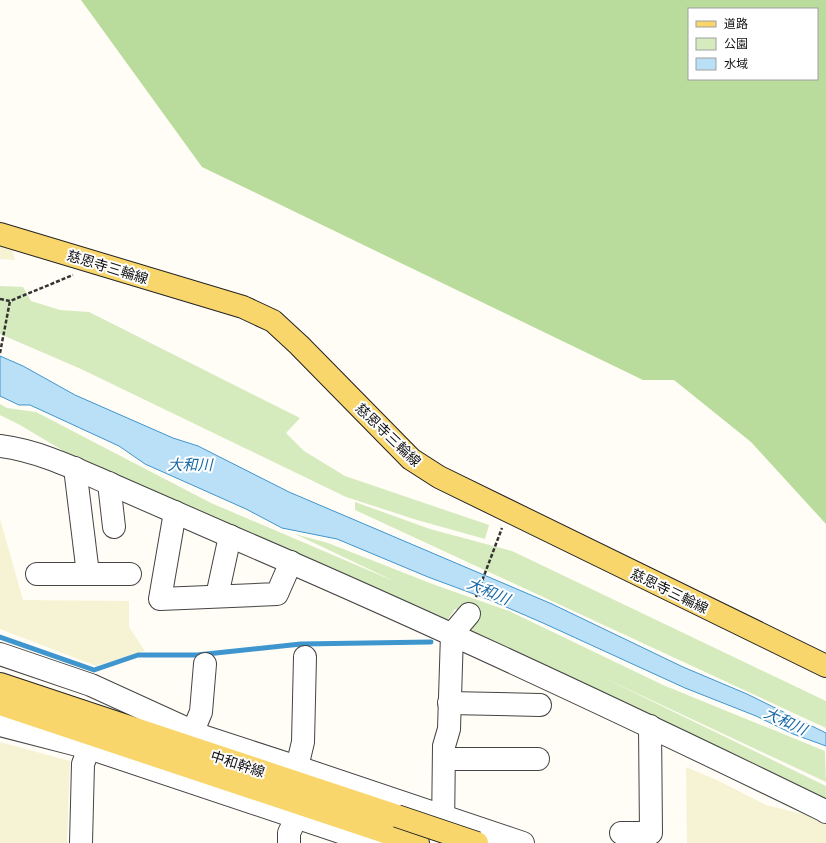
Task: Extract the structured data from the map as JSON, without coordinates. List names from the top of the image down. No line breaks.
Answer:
{"streets":{"main road":["慈恩寺三輪線","中和幹線"]},"water":["大和川"],"legend":["道路","公園","水域"]}
